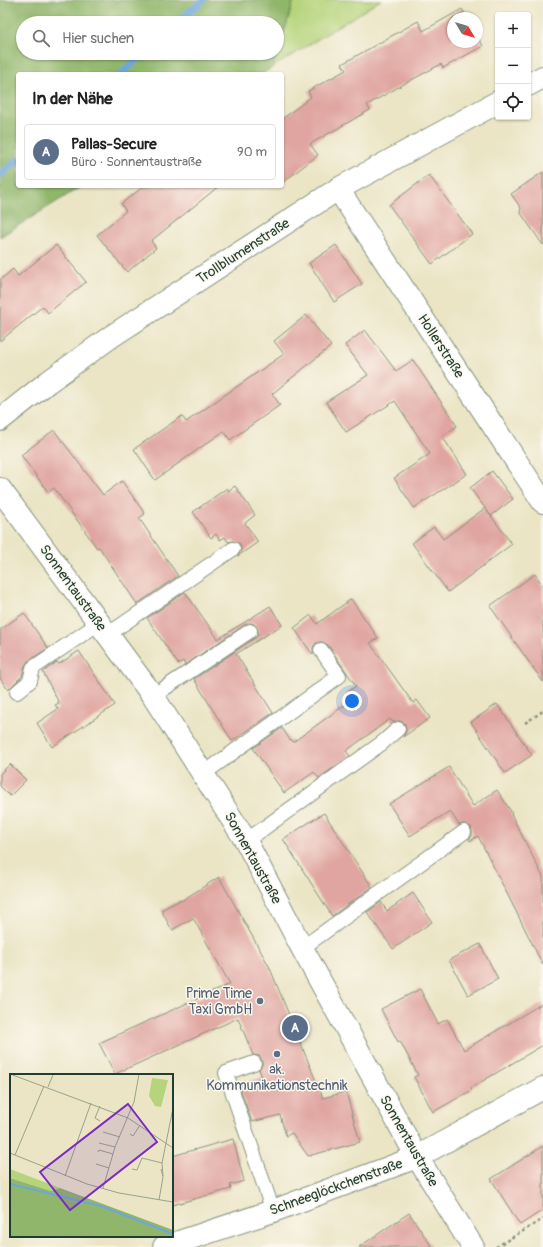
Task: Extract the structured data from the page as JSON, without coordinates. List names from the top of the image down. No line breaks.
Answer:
{"streets":{"street":["Trollblumenstraße","Hollerstraße","Sonnentaustraße","Schneeglöckchenstraße"]},"crossings":[["Trollblumenstraße","Hollerstraße"],["Sonnentaustraße","Schneeglöckchenstraße"]],"places":["Prime Time Taxi GmbH","ak. Kommunikationstechnik"],"north":"bottom right","page":{"map_buttons":["+","−"],"search":"Hier suchen","heading":"In der Nähe","list":[{"mark":"A","name":"Pallas-Secure","note":"Büro · Sonnentaustraße","value":"90 m"}],"pins":"A"}}
